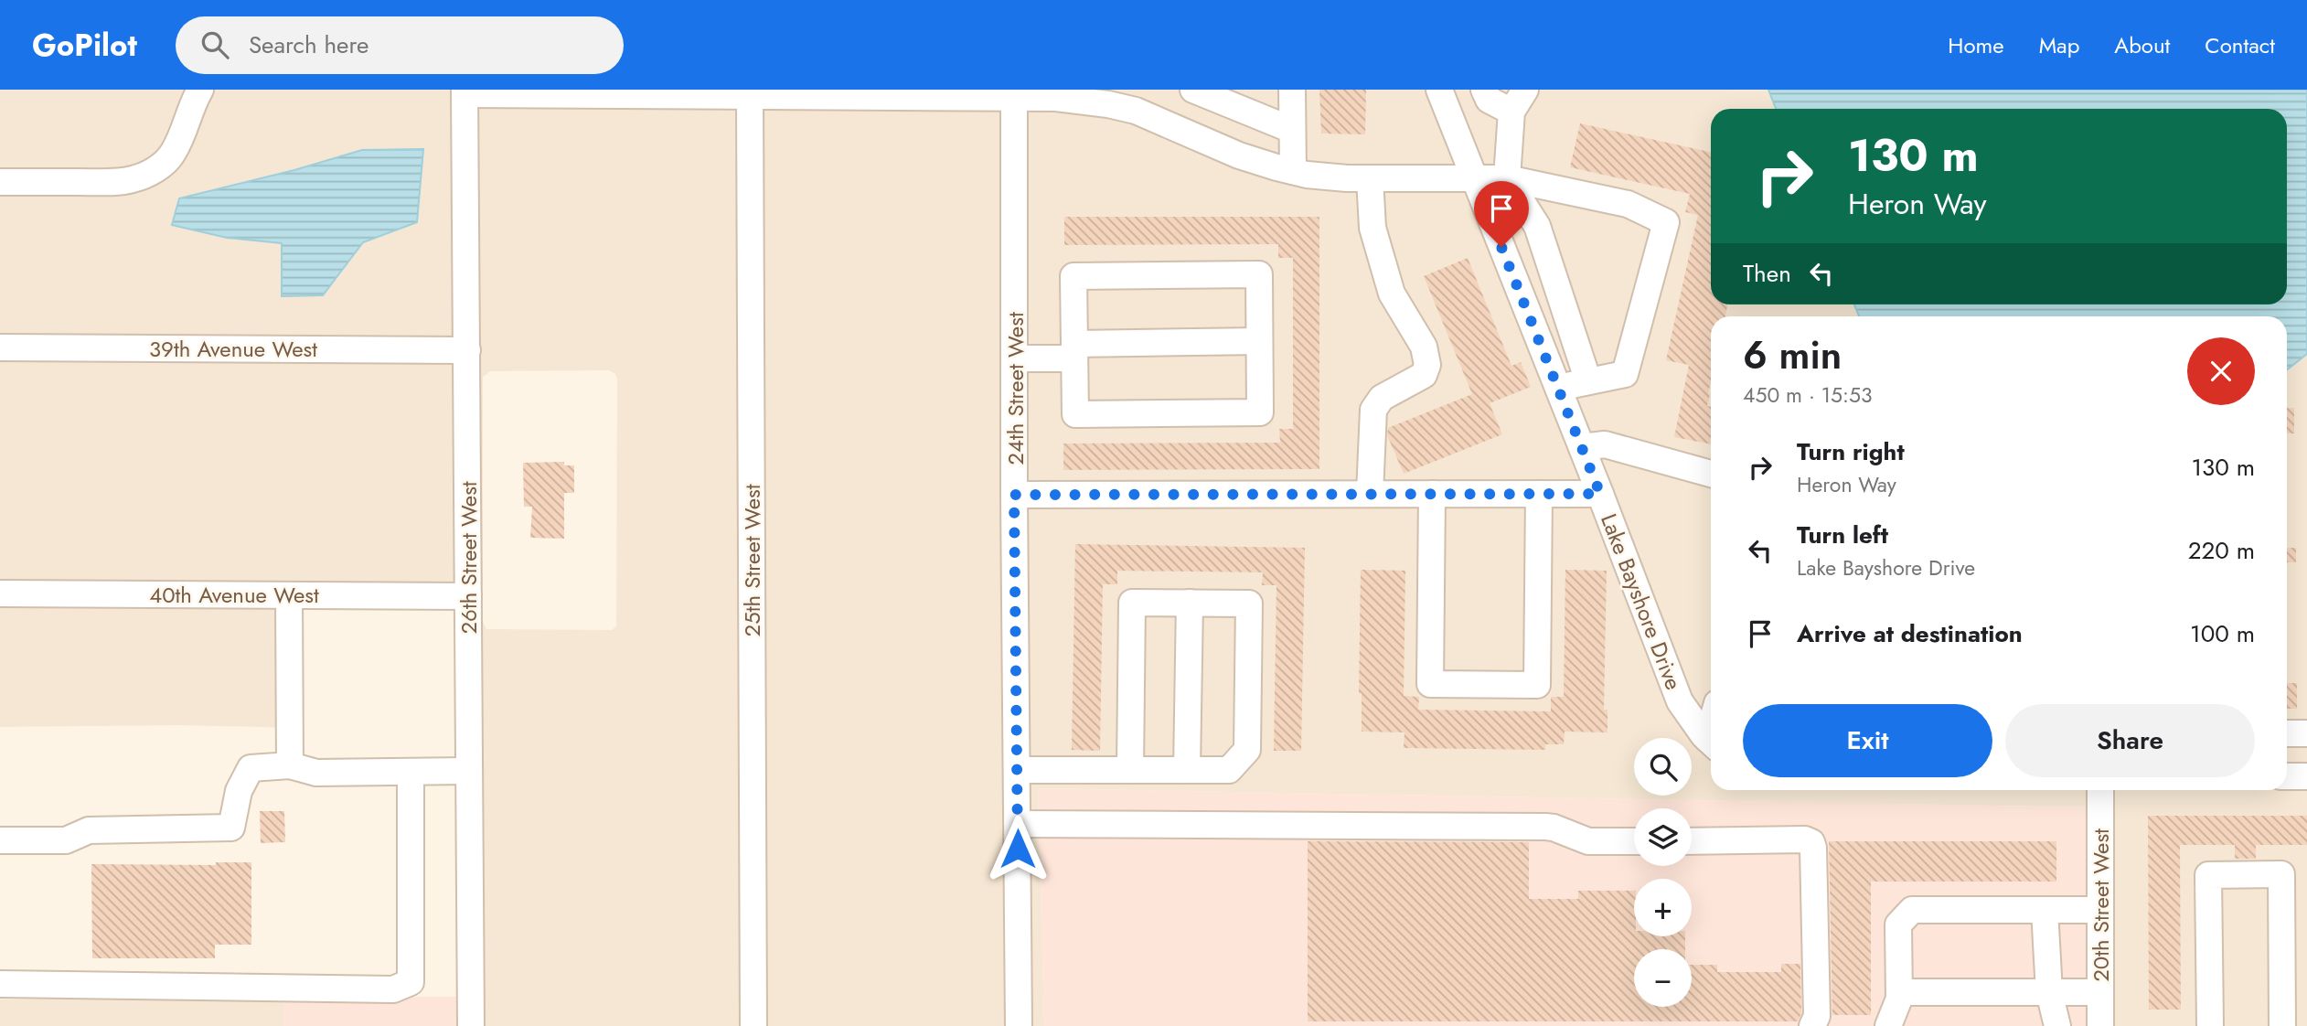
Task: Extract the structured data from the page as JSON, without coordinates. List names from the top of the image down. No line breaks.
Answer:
{"streets":{"street":["39th Avenue West","24th Street West","26th Street West","25th Street West","40th Avenue West","Lake Bayshore Drive","20th Street West"]},"crossings":[["39th Avenue West","26th Street West"],["26th Street West","40th Avenue West"]],"page":{"header":"GoPilot","search":"Search here","nav":["Home","Map","About","Contact"],"turn":["130 m","Heron Way"],"then":"Then","heading":["6 min","450 m · 15:53"],"list":[{"name":"Turn right","note":"Heron Way","value":"130 m"},{"name":"Turn left","note":"Lake Bayshore Drive","value":"220 m"},{"name":"Arrive at destination","value":"100 m"}],"buttons":["Exit","Share"],"map_buttons":["+","−"]}}
